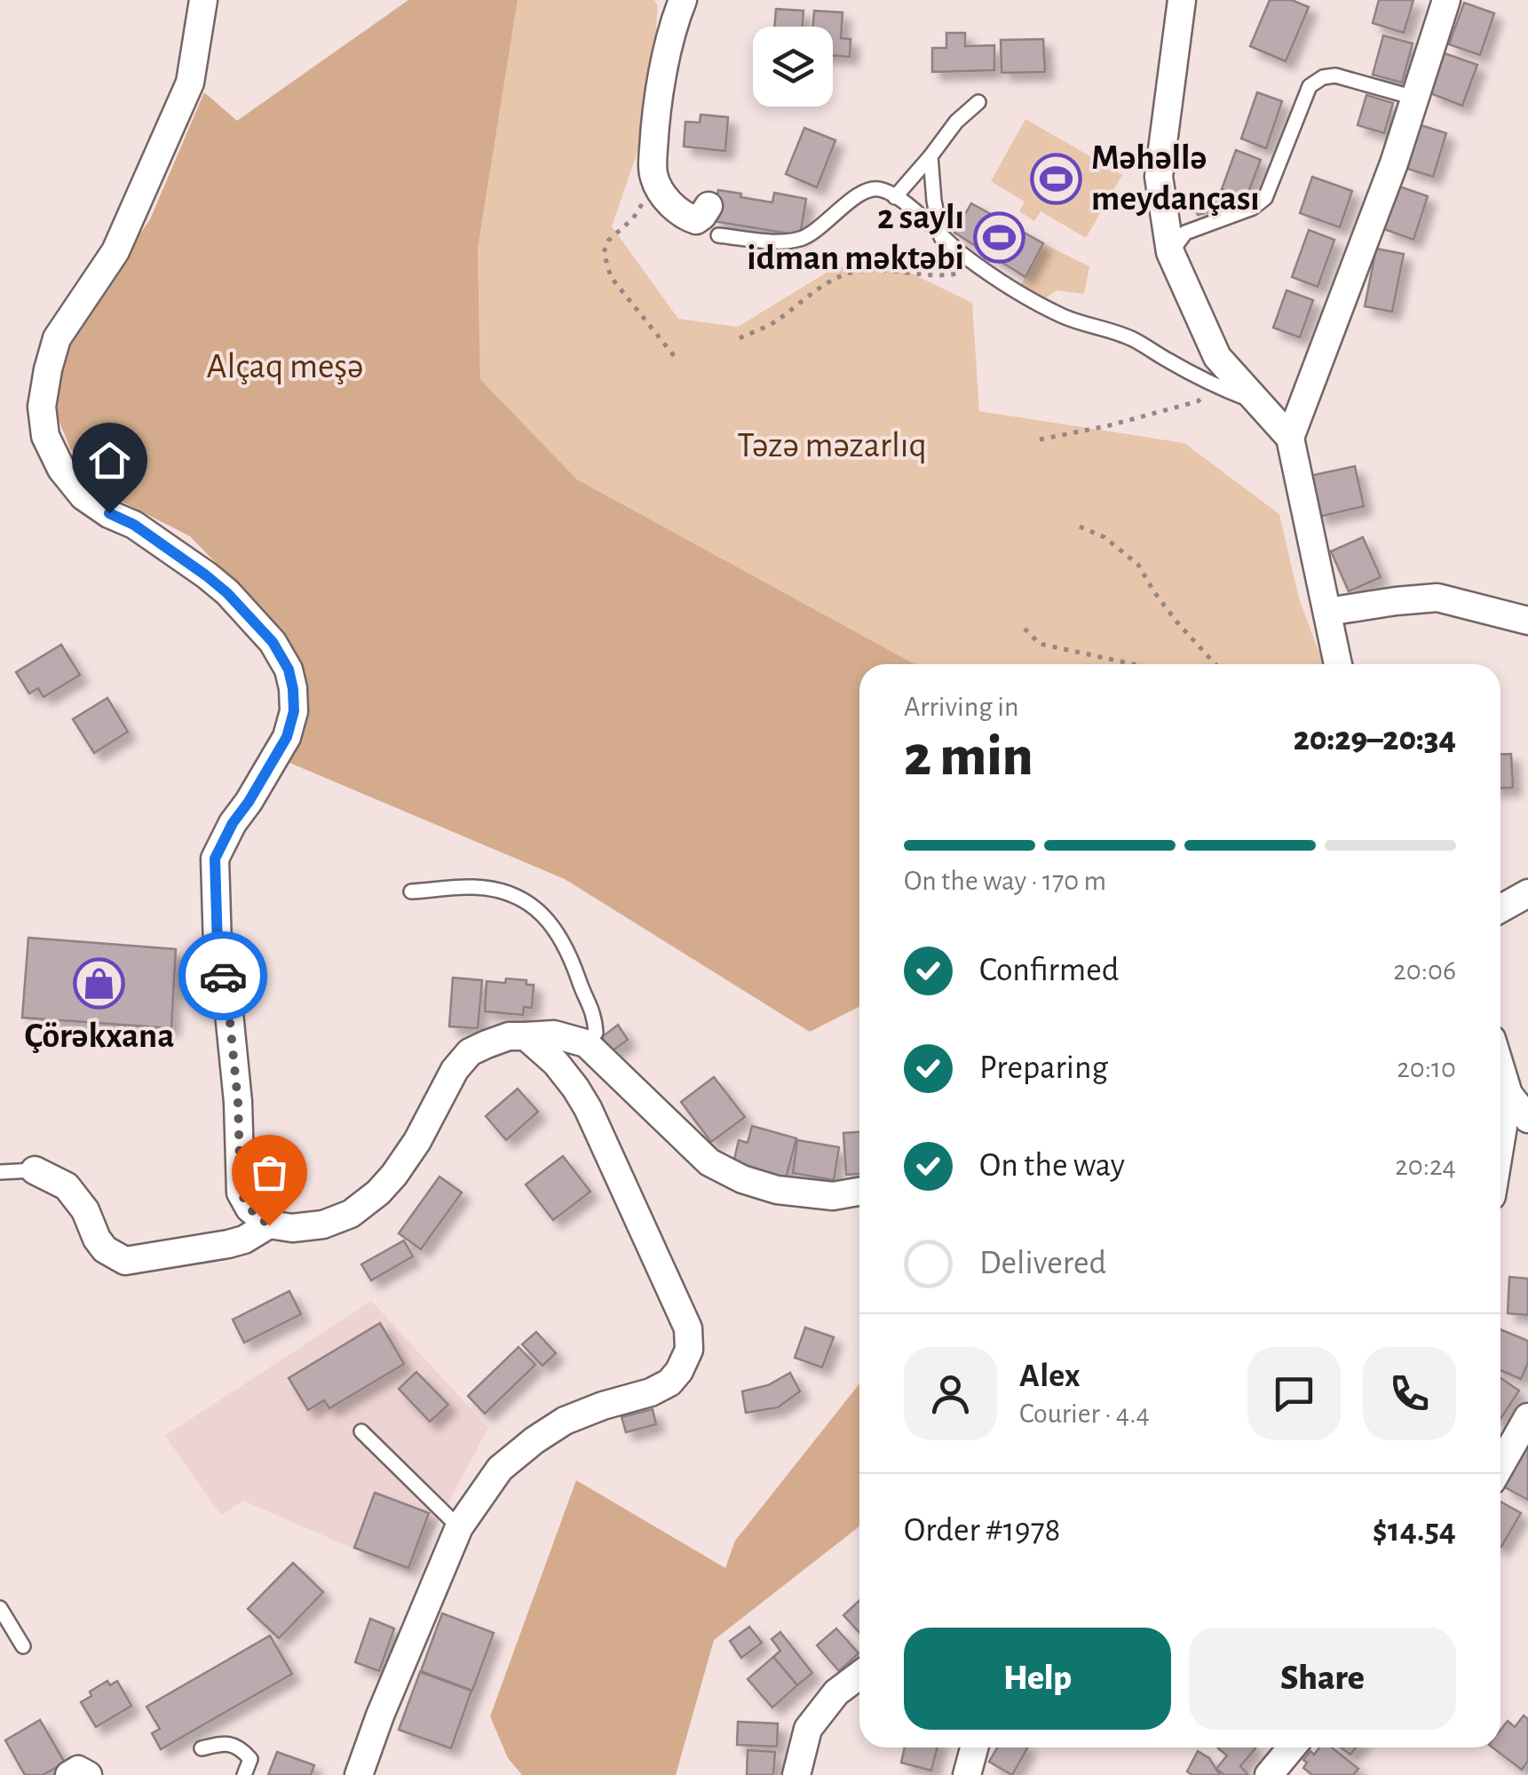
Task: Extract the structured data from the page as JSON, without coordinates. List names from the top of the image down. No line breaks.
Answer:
{"parks":["Alçaq meşə","Təzə məzarlıq"],"places":{"sports":["Məhəllə meydançası","2 saylı idman məktəbi"],"shop":["Çörəkxana"]},"page":{"heading":["2 min","Arriving in","20:29–20:34"],"panel":["Alex","Courier · 4.4","Order #1978","$14.54"],"bar":"On the way · 170 m","list":[["Confirmed","20:06"],["Preparing","20:10"],["On the way","20:24"],"Delivered"],"buttons":["Help","Share"]}}
